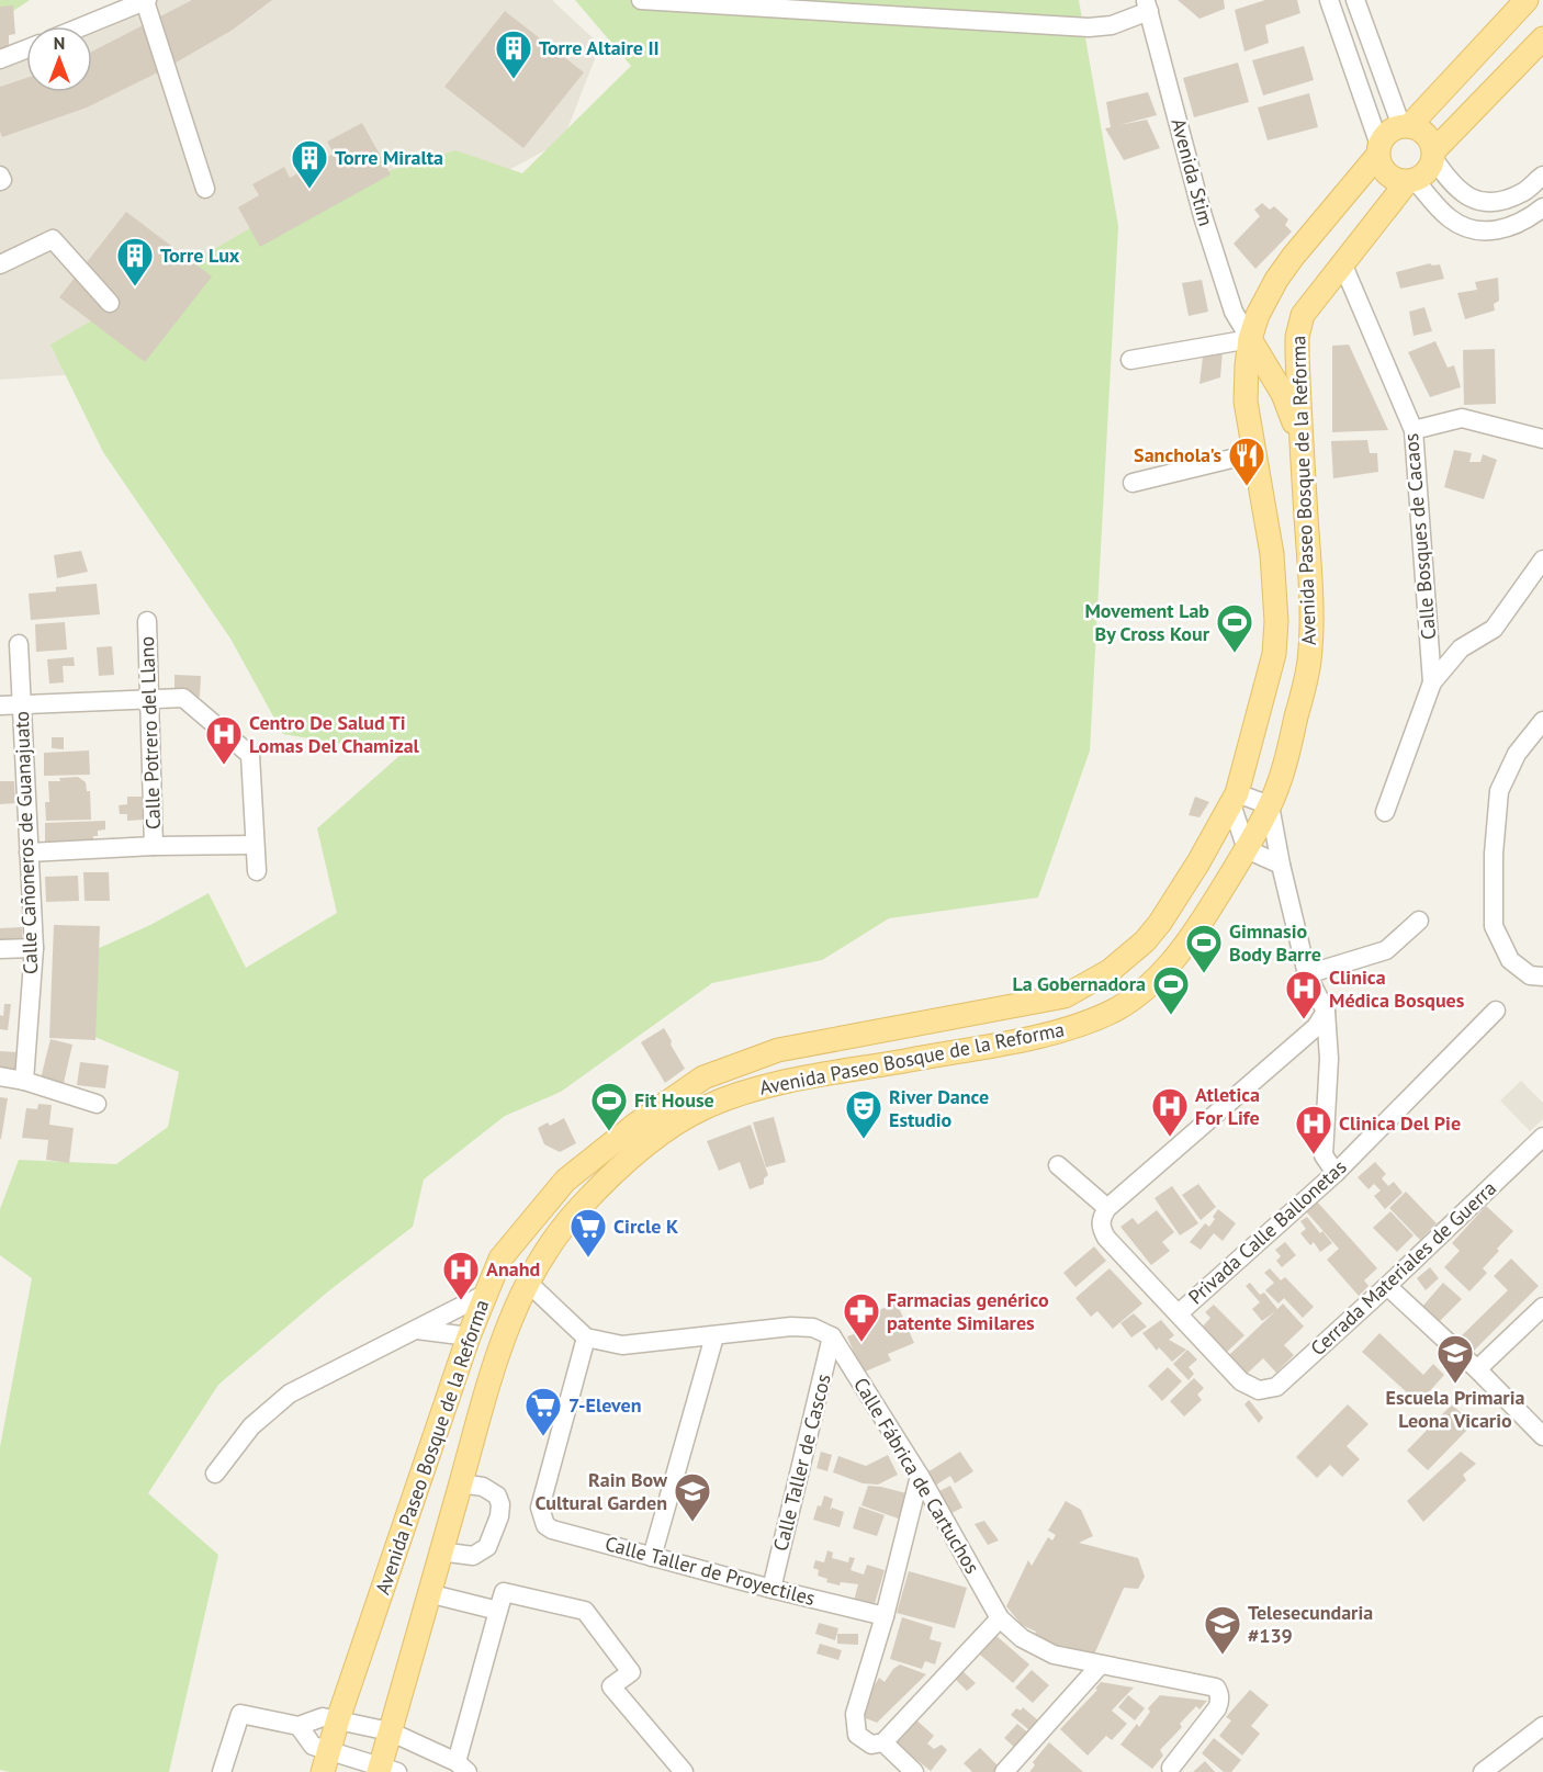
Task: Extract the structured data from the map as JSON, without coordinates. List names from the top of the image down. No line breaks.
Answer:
{"streets":{"main road":["Avenida Paseo Bosque de la Reforma"],"street":["Avenida Stim","Calle Bosques de Cacaos","Calle Potrero del Llano","Calle Cañoneros de Guanajuato","Privada Calle Ballonetas","Cerrada Materiales de Guerra","Calle Taller de Cascos","Calle Fábrica de Cartuchos","Calle Taller de Proyectiles"]},"crossings":[["Avenida Stim","Avenida Paseo Bosque de la Reforma"],["Avenida Paseo Bosque de la Reforma","Calle Bosques de Cacaos"],["Privada Calle Ballonetas","Cerrada Materiales de Guerra"],["Calle Taller de Cascos","Calle Fábrica de Cartuchos"],["Calle Taller de Cascos","Calle Taller de Proyectiles"]],"places":{"building":["Torre Altaire II","Torre Miralta","Torre Lux"],"restaurant":["Sanchola's"],"sports":["Movement Lab By Cross Kour","Gimnasio Body Barre","La Gobernadora","Fit House"],"hospital":["Centro De Salud Ti Lomas Del Chamizal","Clinica Médica Bosques","Atletica For Life","Clinica Del Pie","Anahd"],"theatre":["River Dance Estudio"],"supermarket":["Circle K","7-Eleven"],"pharmacy":["Farmacias genérico patente Similares"],"school or university":["Escuela Primaria Leona Vicario","Rain Bow Cultural Garden","Telesecundaria #139"]},"north":"top"}
